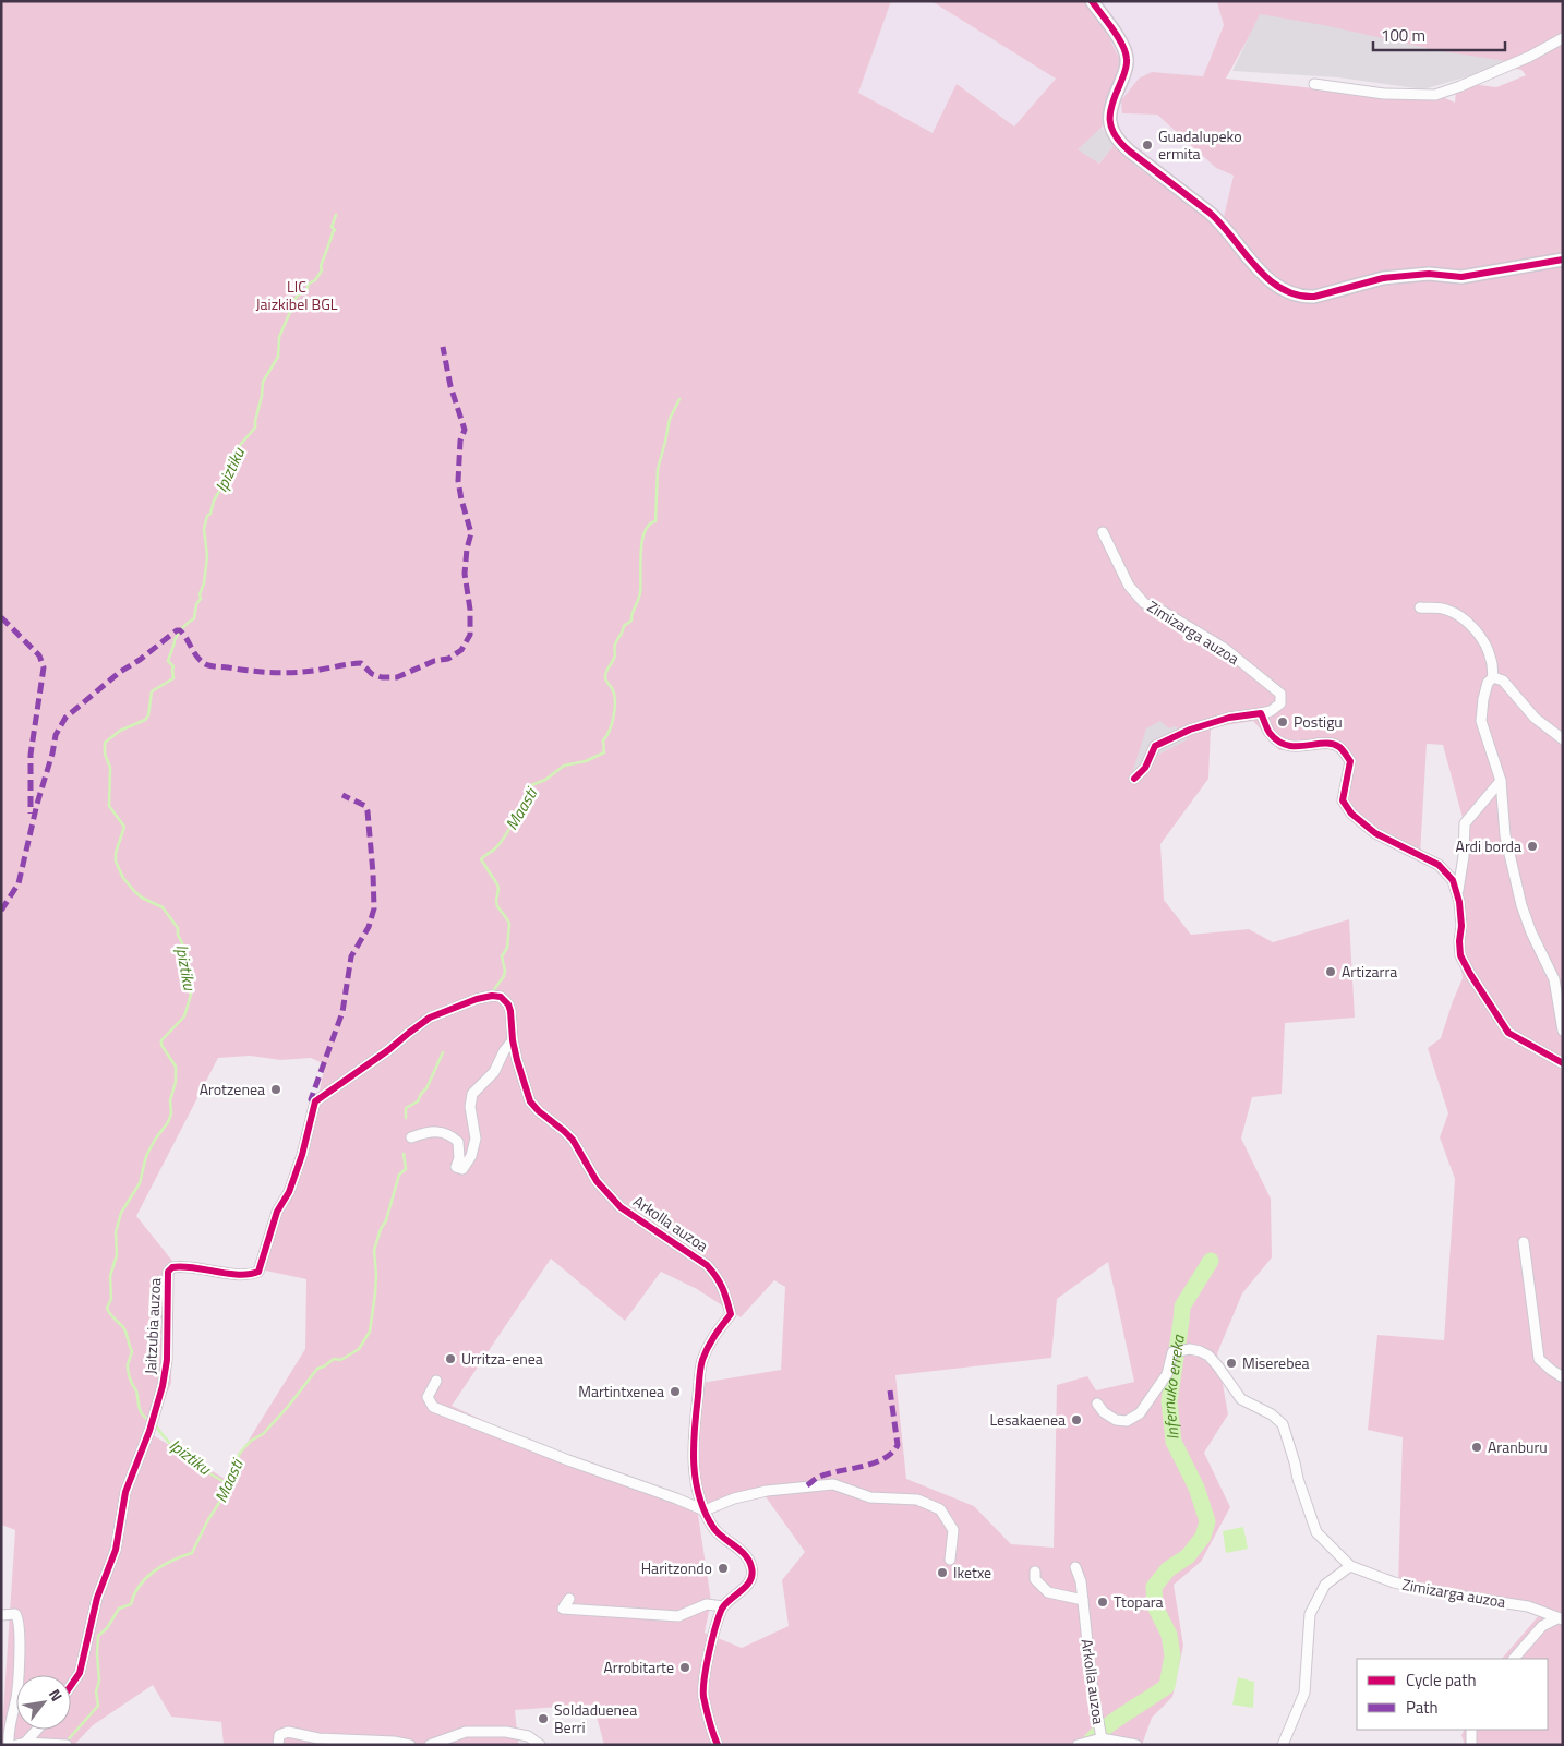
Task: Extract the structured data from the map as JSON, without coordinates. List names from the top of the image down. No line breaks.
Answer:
{"streets":{"street":["Zimizarga auzoa","Arkolla auzoa","Jaitzubia auzoa"]},"crossings":[["Arkolla auzoa","Jaitzubia auzoa"]],"water":["Ipiztiku","Maasti","Infernuko erreka"],"parks":["LIC Jaizkibel BGL"],"places":["Guadalupeko ermita","Postigu","Ardi borda","Artizarra","Arotzenea","Urritza-enea","Miserebea","Martintxenea","Lesakaenea","Aranburu","Haritzondo","Iketxe","Ttopara","Arrobitarte","Soldaduenea Berri"],"legend":["Cycle path","Path"],"scale_bar":"100 m","north":"top right"}
